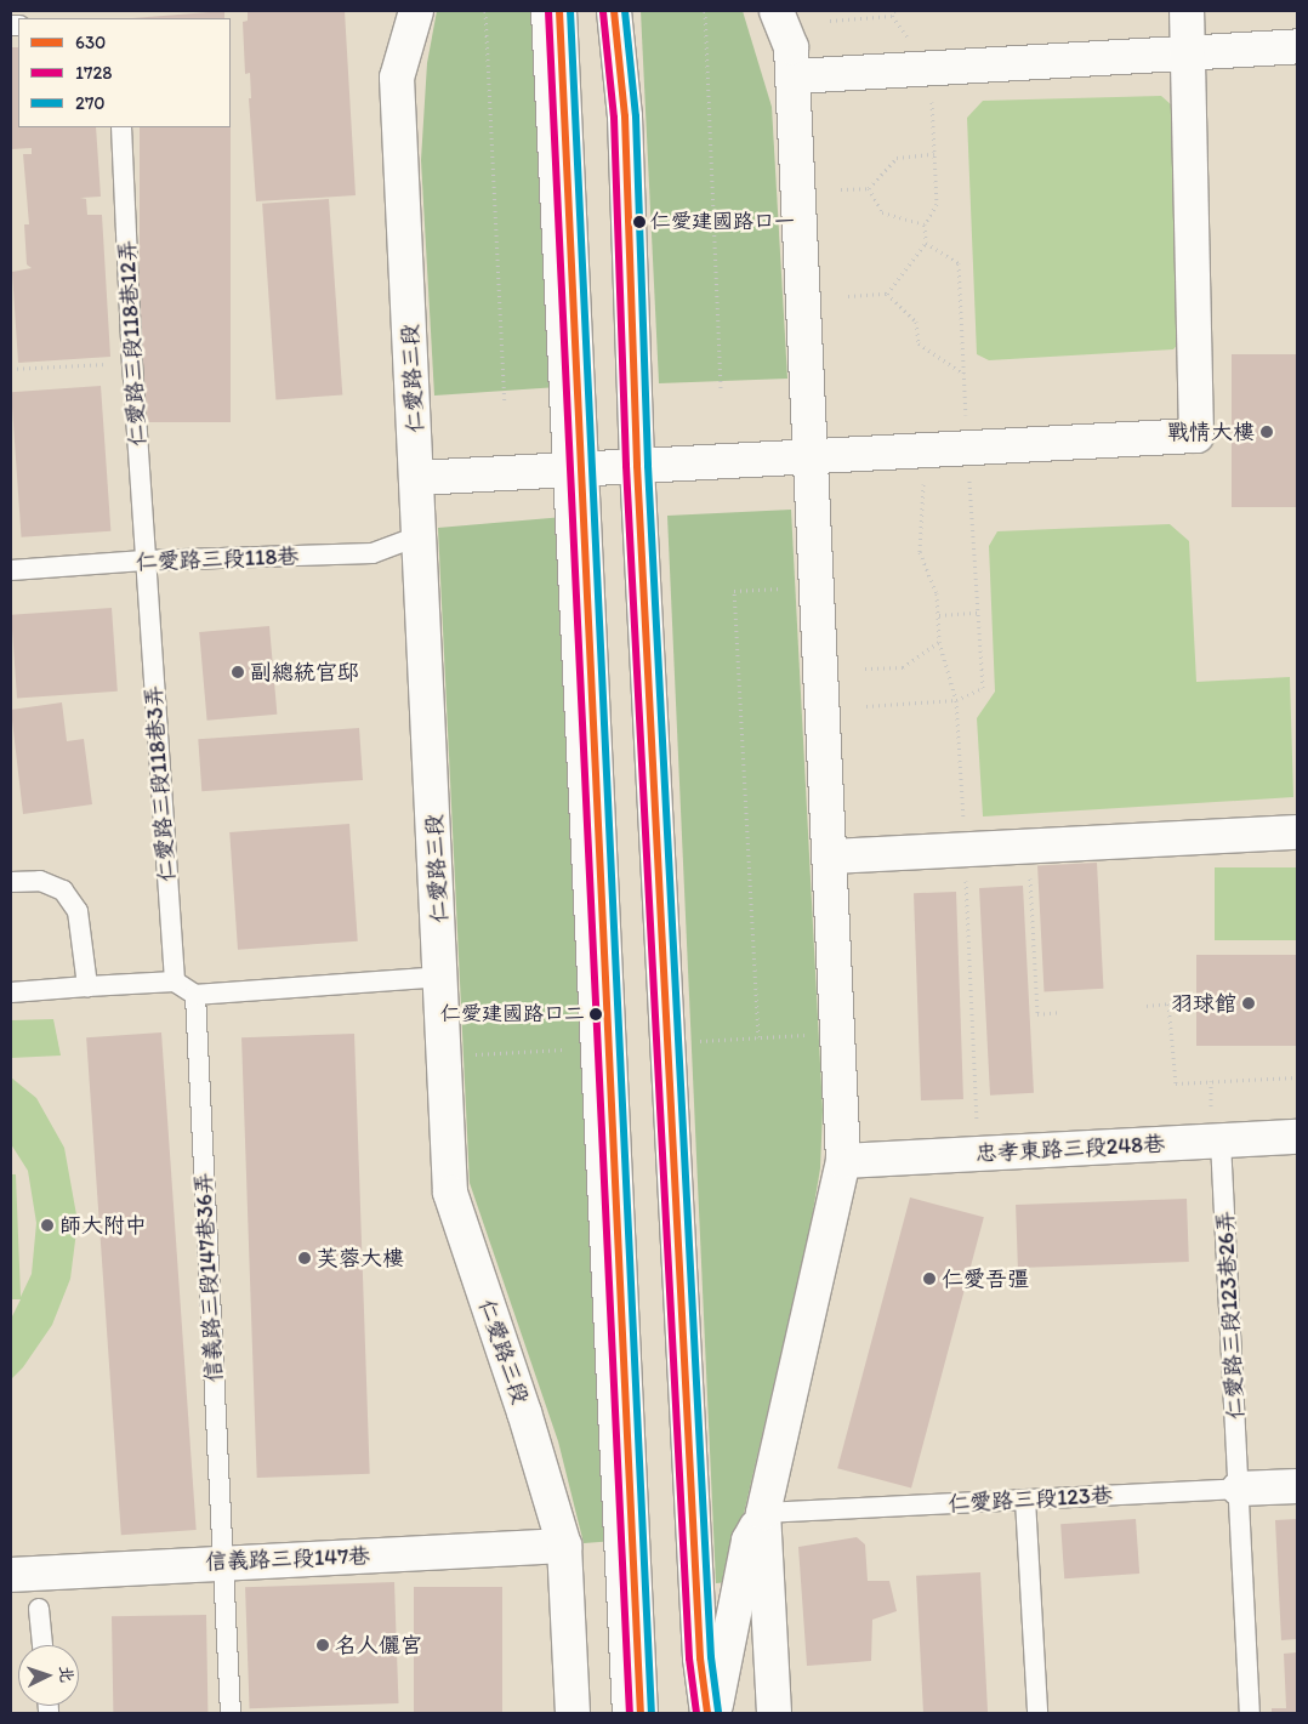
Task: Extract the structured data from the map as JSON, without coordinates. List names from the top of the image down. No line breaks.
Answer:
{"streets":{"main road":["仁愛路三段","忠孝東路三段248巷","仁愛路三段123巷","信義路三段147巷"],"lane":["仁愛路三段118巷12弄","仁愛路三段118巷","仁愛路三段118巷3弄","信義路三段147巷36弄","仁愛路三段123巷26弄"]},"crossings":[["仁愛路三段118巷12弄","仁愛路三段118巷"],["仁愛路三段118巷12弄","仁愛路三段118巷3弄"],["仁愛路三段","仁愛路三段118巷"],["仁愛路三段","信義路三段147巷"],["仁愛路三段118巷","仁愛路三段118巷3弄"],["忠孝東路三段248巷","仁愛路三段123巷26弄"],["信義路三段147巷36弄","信義路三段147巷"],["仁愛路三段123巷26弄","仁愛路三段123巷"]],"places":["仁愛建國路口一","戰情大樓","副總統官邸","羽球館","仁愛建國路口二","師大附中","芙蓉大樓","仁愛吾彊","名人儷宮"],"lines":["transit line 630","transit line 1728","transit line 270"],"legend":["630","1728","270"],"north":"right"}
